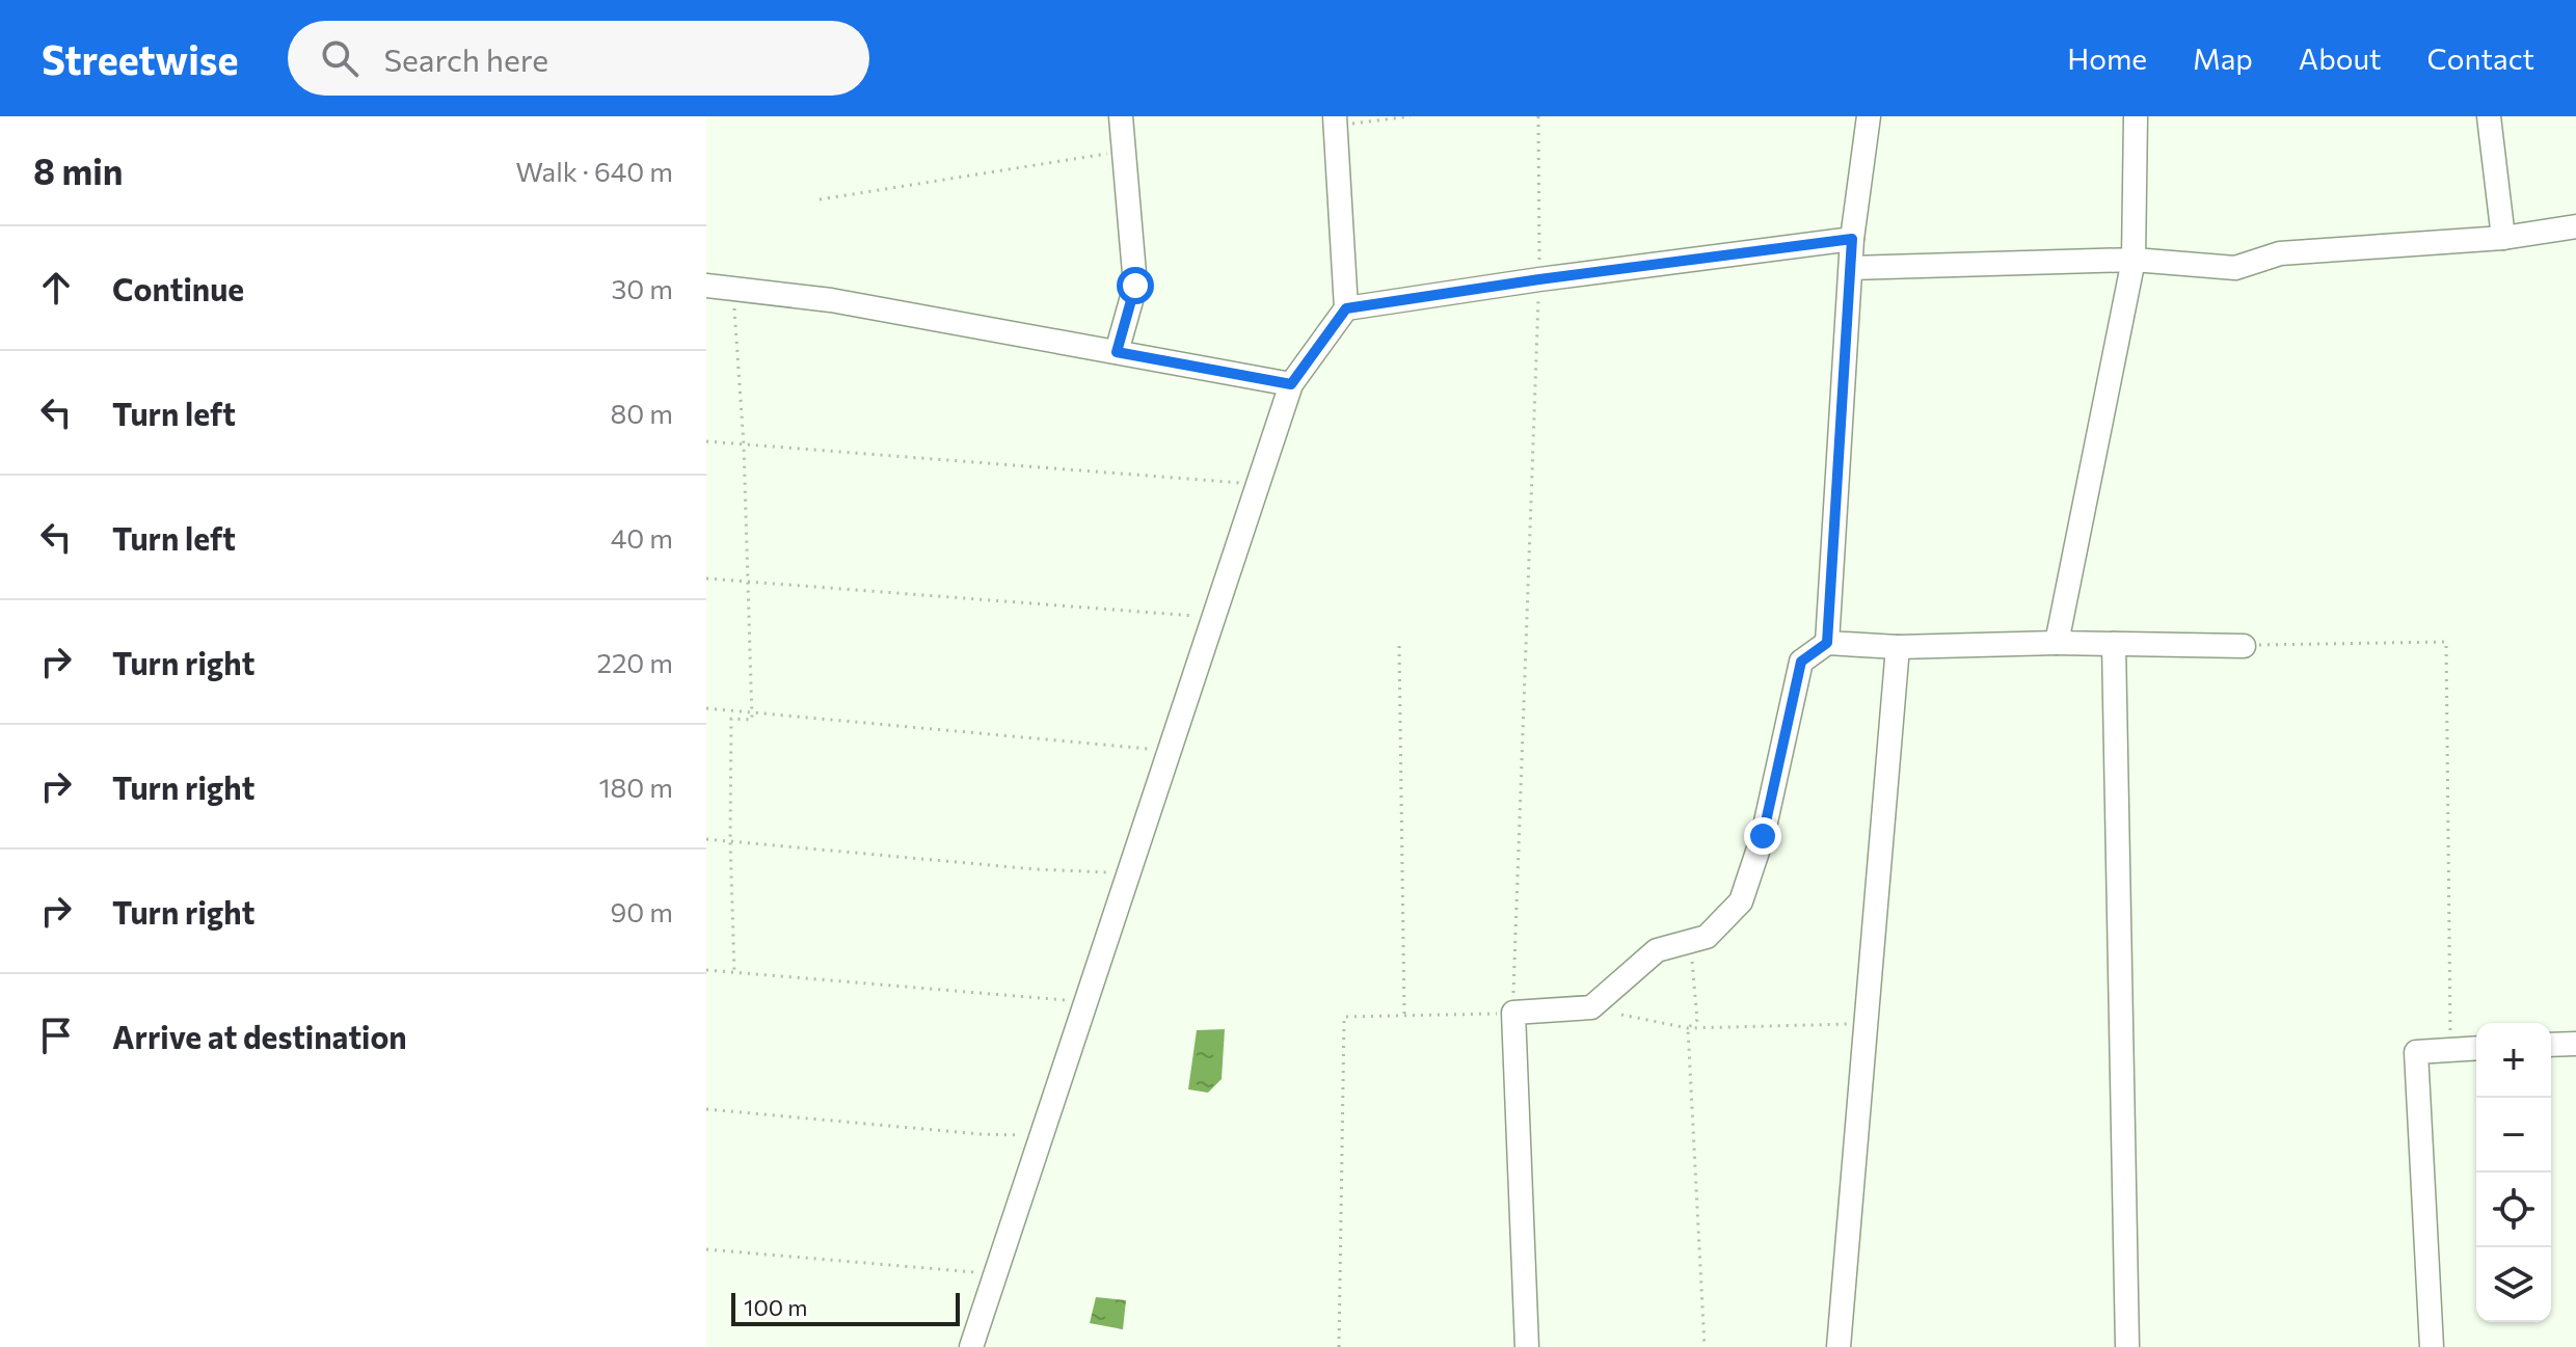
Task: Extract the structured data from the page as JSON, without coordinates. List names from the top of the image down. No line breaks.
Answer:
{"scale_bar":"100 m","page":{"header":"Streetwise","search":"Search here","nav":["Home","Map","About","Contact"],"heading":["8 min","Walk · 640 m"],"list":[["Continue","30 m"],["Turn left","80 m"],["Turn left","40 m"],["Turn right","220 m"],["Turn right","180 m"],["Turn right","90 m"],"Arrive at destination"],"map_buttons":["+","−"],"scale":"100 m"}}
